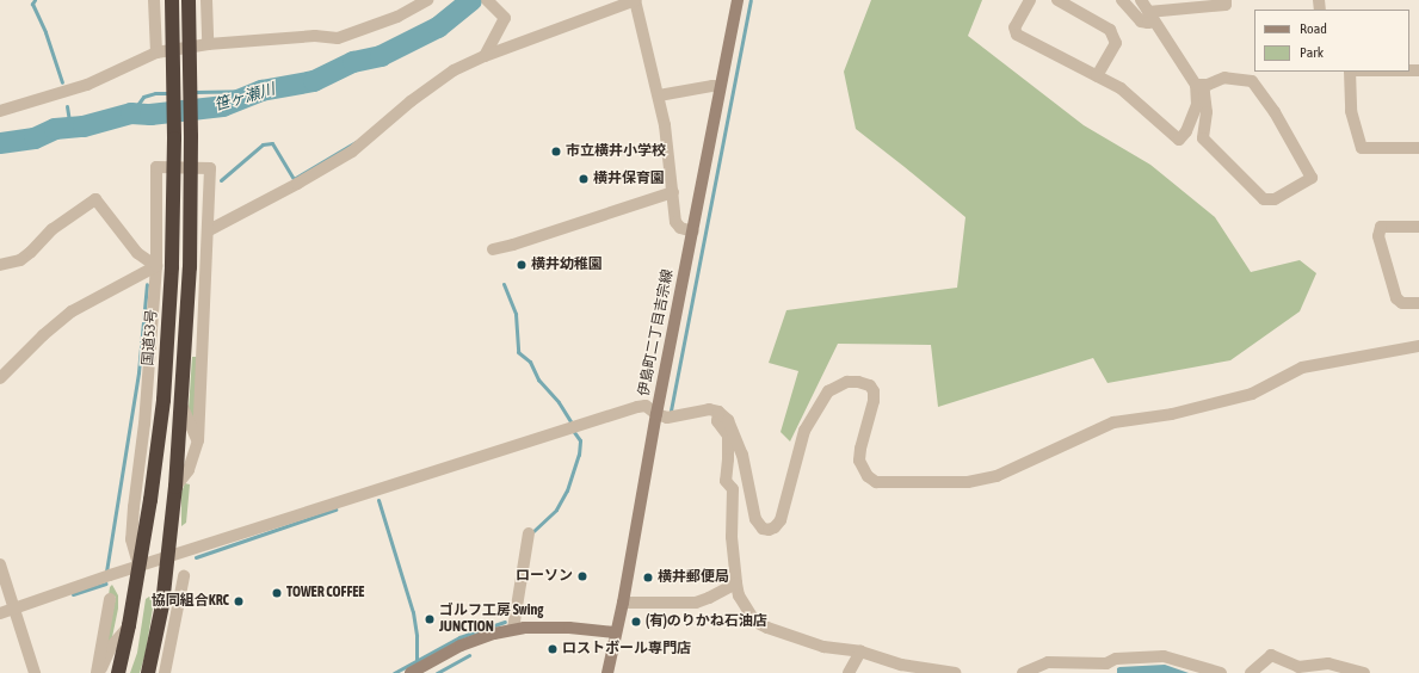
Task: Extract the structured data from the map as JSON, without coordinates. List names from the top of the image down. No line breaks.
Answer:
{"streets":{"highway":["国道53号"],"street":["伊島町二丁目吉宗線"]},"water":["笹ヶ瀬川"],"places":["市立横井小学校","横井保育園","横井幼稚園","ローソン","横井郵便局","TOWER COFFEE","協同組合KRC","ゴルフ工房 Swing JUNCTION","(有)のりかね石油店","ロストボール専門店"],"legend":["Road","Park"]}
